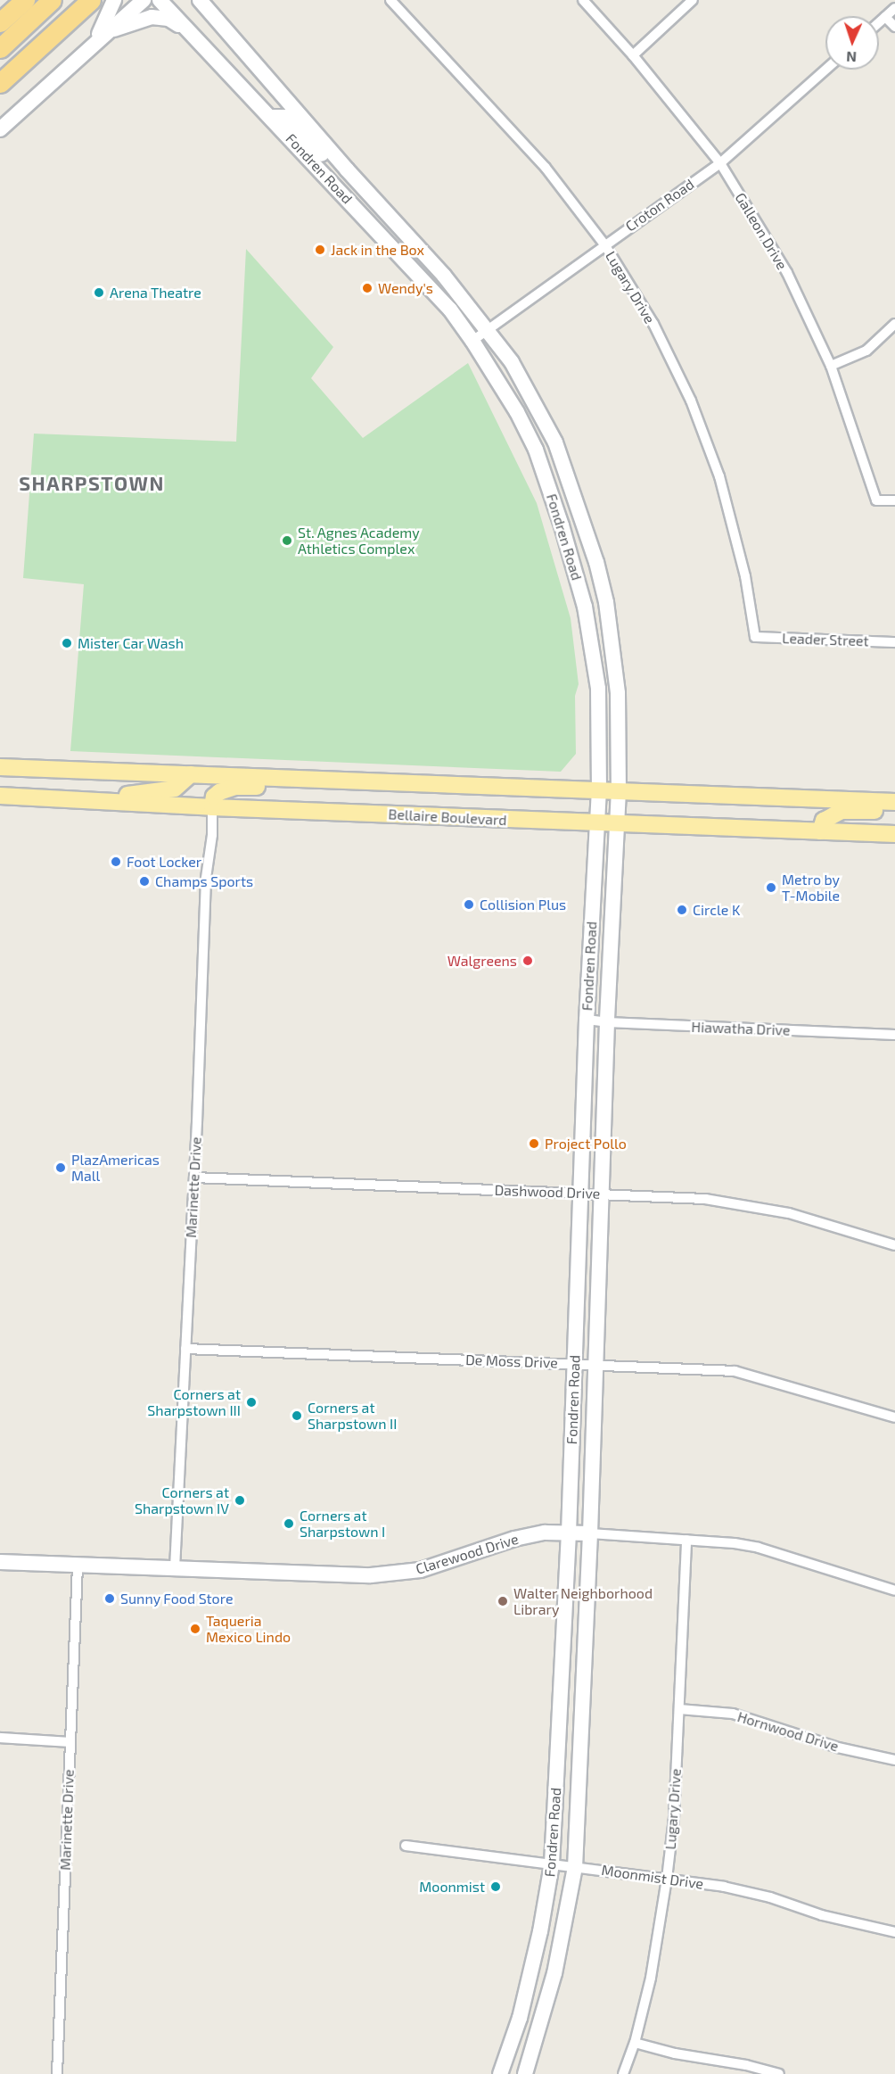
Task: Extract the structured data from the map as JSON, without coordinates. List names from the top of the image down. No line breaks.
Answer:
{"streets":{"main road":["Fondren Road","Bellaire Boulevard","Clarewood Drive"],"street":["Croton Road","Galleon Drive","Lugary Drive","Leader Street","Hiawatha Drive","Marinette Drive","Dashwood Drive","De Moss Drive","Hornwood Drive","Moonmist Drive"]},"crossings":[["Fondren Road","Croton Road"],["Fondren Road","Bellaire Boulevard"],["Fondren Road","Hiawatha Drive"],["Fondren Road","Dashwood Drive"],["Fondren Road","De Moss Drive"],["Fondren Road","Clarewood Drive"],["Fondren Road","Moonmist Drive"],["Croton Road","Galleon Drive"],["Croton Road","Lugary Drive"],["Lugary Drive","Leader Street"],["Lugary Drive","Clarewood Drive"],["Lugary Drive","Hornwood Drive"],["Lugary Drive","Moonmist Drive"],["Bellaire Boulevard","Marinette Drive"],["Marinette Drive","Dashwood Drive"],["Marinette Drive","De Moss Drive"],["Marinette Drive","Clarewood Drive"]],"districts":["SHARPSTOWN"],"places":["Jack in the Box","Wendy's","Arena Theatre","St. Agnes Academy Athletics Complex","Mister Car Wash","Foot Locker","Champs Sports","Metro by T-Mobile","Collision Plus","Circle K","Walgreens","Project Pollo","PlazAmericas Mall","Corners at Sharpstown III","Corners at Sharpstown II","Corners at Sharpstown IV","Corners at Sharpstown I","Sunny Food Store","Walter Neighborhood Library","Taqueria Mexico Lindo","Moonmist"],"north":"bottom"}
